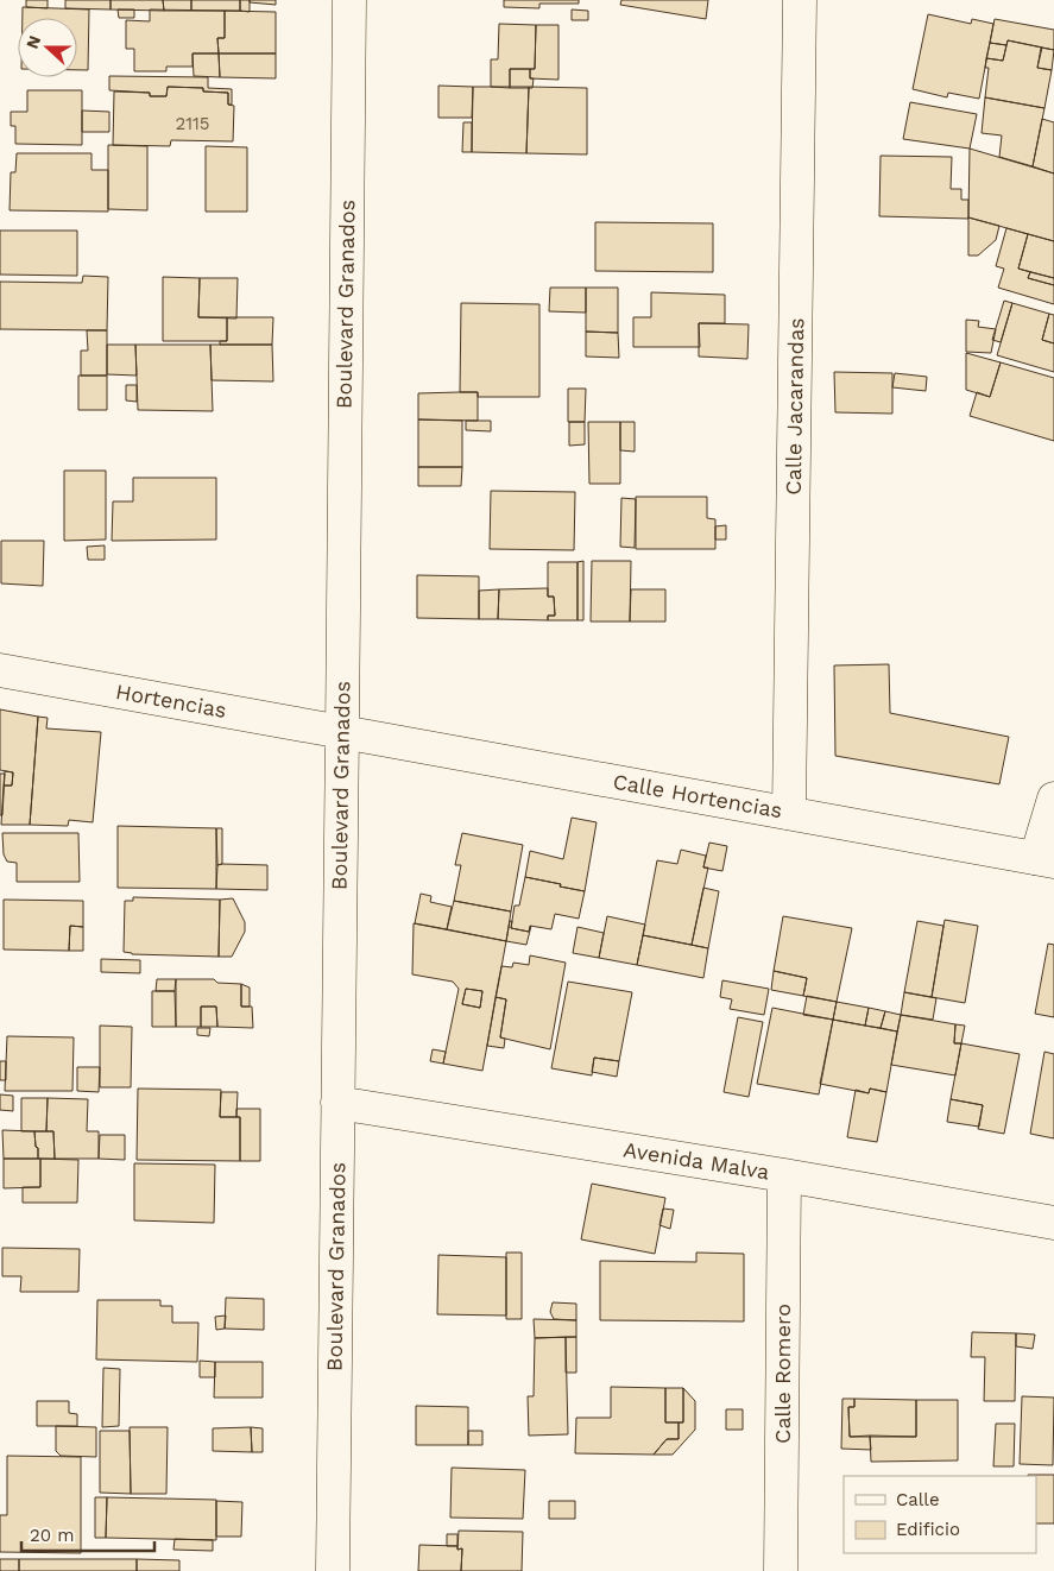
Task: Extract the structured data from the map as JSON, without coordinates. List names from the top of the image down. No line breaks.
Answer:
{"streets":{"street":["Boulevard Granados","Calle Jacarandas","Hortencias","Calle Hortencias","Avenida Malva","Calle Romero"]},"crossings":[["Boulevard Granados","Hortencias"],["Boulevard Granados","Calle Hortencias"],["Boulevard Granados","Avenida Malva"],["Calle Jacarandas","Calle Hortencias"],["Hortencias","Calle Hortencias"],["Avenida Malva","Calle Romero"]],"house_numbers":["2115"],"legend":["Calle","Edificio"],"scale_bar":"20 m","north":"left"}
